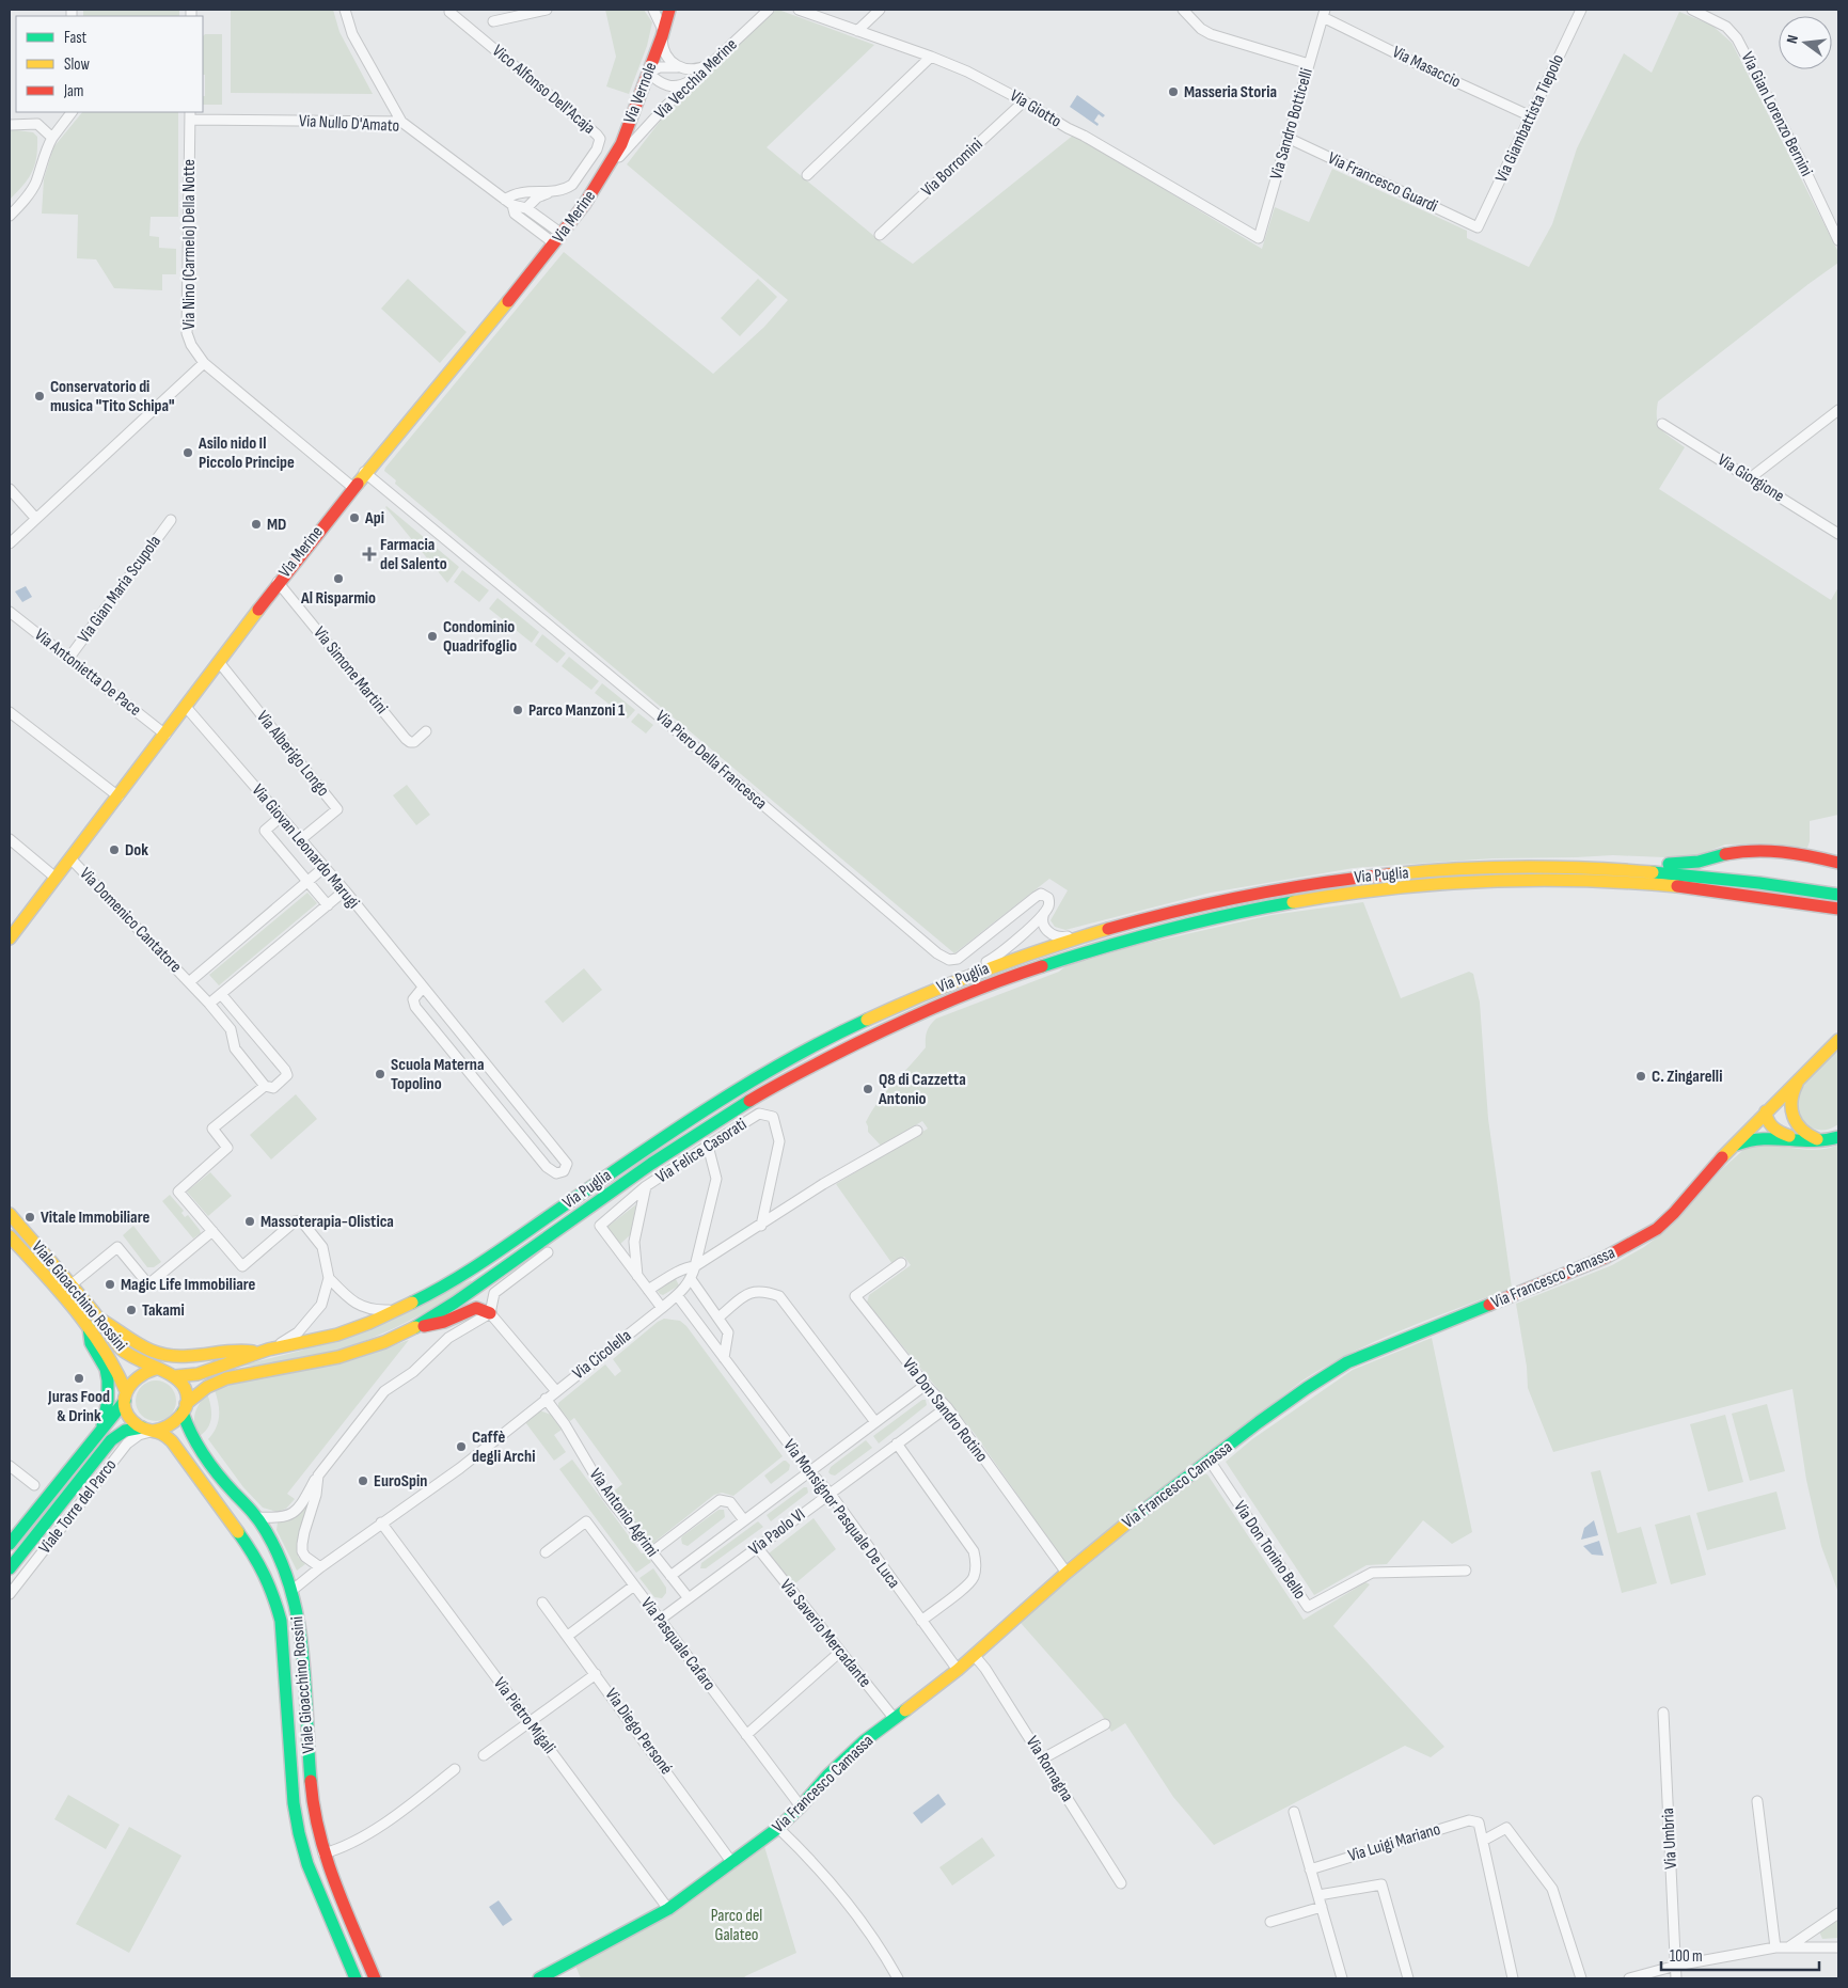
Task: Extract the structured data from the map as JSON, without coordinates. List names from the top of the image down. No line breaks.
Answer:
{"streets":{"main road":["Via Vernole","Via Merine","Via Puglia","Via Francesco Camassa","Viale Gioacchino Rossini","Viale Torre del Parco"],"street":["Via Masaccio","Via Vecchia Merine","Vico Alfonso Dell'Acaja","Via Giotto","Via Gian Lorenzo Bernini","Via Giambattista Tiepolo","Via Nullo D'Amato","Via Sandro Botticelli","Via Borromini","Via Francesco Guardi","Via Nino (Carmelo) Della Notte","Via Giorgione","Via Gian Maria Scupola","Via Simone Martini","Via Antonietta De Pace","Via Alberigo Longo","Via Piero Della Francesca","Via Giovan Leonardo Marugi","Via Domenico Cantatore","Via Felice Casorati","Via Cicolella","Via Don Sandro Rotino","Via Antonio Agrimi","Via Monsignor Pasquale De Luca","Via Paolo VI","Via Don Tonino Bello","Via Saverio Mercadante","Via Pasquale Cafaro","Via Pietro Migali","Via Diego Personé","Via Romagna","Via Umbria","Via Luigi Mariano"]},"crossings":[["Via Masaccio","Via Giambattista Tiepolo"],["Via Masaccio","Via Sandro Botticelli"],["Via Vecchia Merine","Via Vernole"],["Via Vecchia Merine","Via Merine"],["Vico Alfonso Dell'Acaja","Via Nullo D'Amato"],["Via Vernole","Via Merine"],["Via Giotto","Via Sandro Botticelli"],["Via Giotto","Via Borromini"],["Via Giambattista Tiepolo","Via Francesco Guardi"],["Via Nullo D'Amato","Via Merine"],["Via Nullo D'Amato","Via Nino (Carmelo) Della Notte"],["Via Sandro Botticelli","Via Francesco Guardi"],["Via Merine","Via Nino (Carmelo) Della Notte"],["Via Merine","Via Simone Martini"],["Via Merine","Via Antonietta De Pace"],["Via Merine","Via Alberigo Longo"],["Via Merine","Via Piero Della Francesca"],["Via Merine","Via Giovan Leonardo Marugi"],["Via Merine","Via Domenico Cantatore"],["Via Gian Maria Scupola","Via Antonietta De Pace"],["Via Alberigo Longo","Via Giovan Leonardo Marugi"],["Via Piero Della Francesca","Via Puglia"],["Via Giovan Leonardo Marugi","Via Domenico Cantatore"],["Via Puglia","Viale Gioacchino Rossini"],["Via Puglia","Viale Torre del Parco"],["Via Felice Casorati","Via Cicolella"],["Via Francesco Camassa","Via Don Sandro Rotino"],["Via Francesco Camassa","Via Monsignor Pasquale De Luca"],["Via Francesco Camassa","Via Don Tonino Bello"],["Via Francesco Camassa","Via Saverio Mercadante"],["Via Francesco Camassa","Via Pasquale Cafaro"],["Via Francesco Camassa","Via Pietro Migali"],["Via Francesco Camassa","Via Diego Personé"],["Via Francesco Camassa","Via Romagna"],["Viale Gioacchino Rossini","Via Cicolella"],["Viale Gioacchino Rossini","Viale Torre del Parco"],["Via Cicolella","Via Antonio Agrimi"],["Via Cicolella","Via Monsignor Pasquale De Luca"],["Via Cicolella","Via Pietro Migali"],["Via Don Sandro Rotino","Via Paolo VI"],["Via Antonio Agrimi","Via Paolo VI"],["Via Monsignor Pasquale De Luca","Via Paolo VI"],["Via Paolo VI","Via Saverio Mercadante"],["Via Paolo VI","Via Pasquale Cafaro"]],"parks":["Parco del Galateo"],"places":{"other":["Masseria Storia","Conservatorio di musica \"Tito Schipa\"","Asilo nido Il Piccolo Principe","Api","MD","Al Risparmio","Condominio Quadrifoglio","Parco Manzoni 1","Dok","Scuola Materna Topolino","C. Zingarelli","Q8 di Cazzetta Antonio","Vitale Immobiliare","Massoterapia-Olistica","Magic Life Immobiliare","Takami","Juras Food & Drink","Caffè degli Archi","EuroSpin"],"health":["Farmacia del Salento"]},"legend":["Fast","Slow","Jam"],"scale_bar":"100 m","north":"left"}
